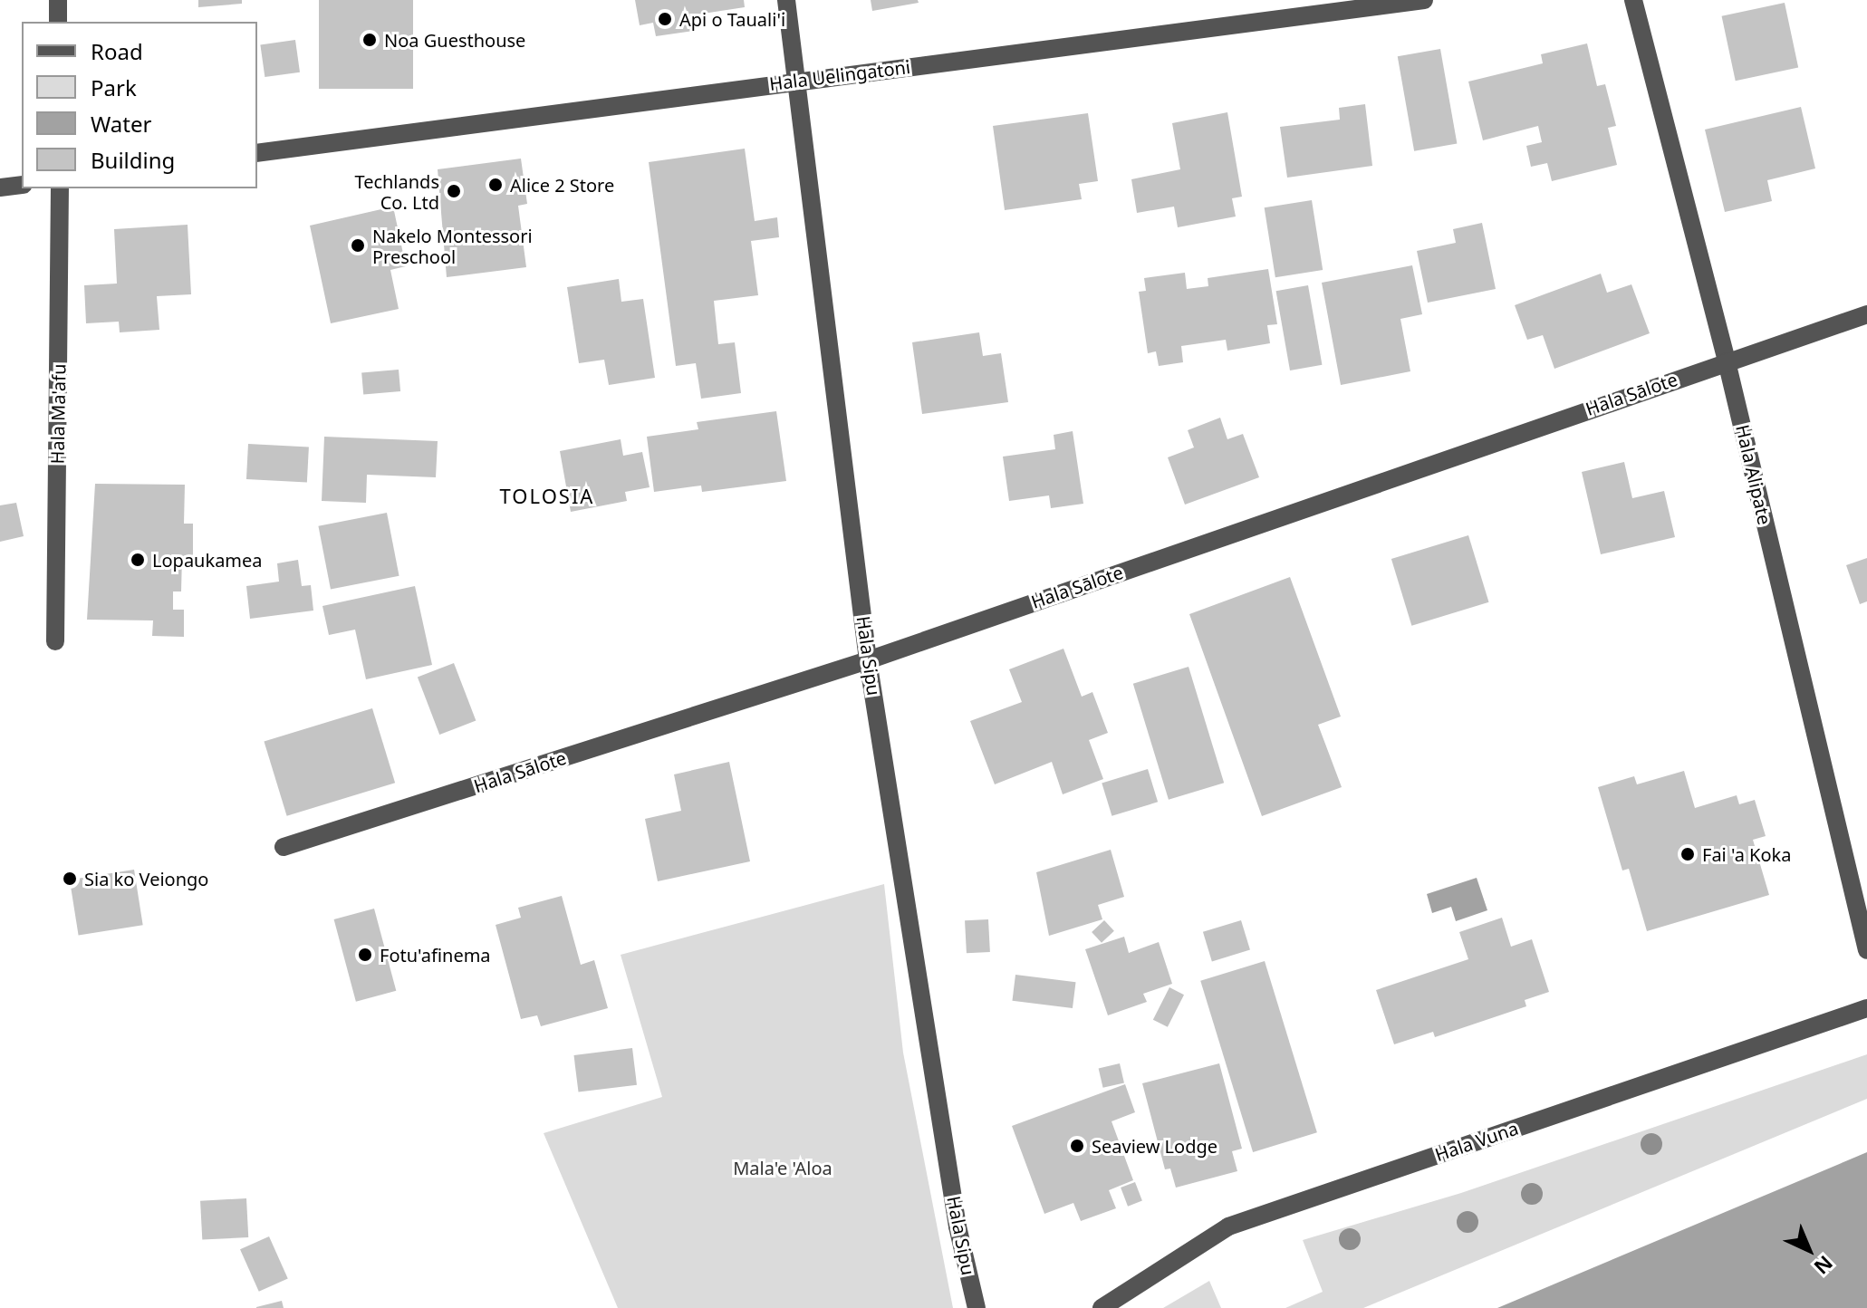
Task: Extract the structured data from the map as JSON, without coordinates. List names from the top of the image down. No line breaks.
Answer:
{"streets":{"street":["Hala Uelingatoni","Hala Sālote","Hala Ma'afu","Hala Alipate","Hala Sipu","Hala Vuna"]},"crossings":[["Hala Uelingatoni","Hala Sipu"],["Hala Sālote","Hala Alipate"],["Hala Sālote","Hala Sipu"]],"districts":["TOLOSIA"],"parks":["Mala'e 'Aloa"],"places":["Api o Tauali'i","Noa Guesthouse","Alice 2 Store","Techlands Co. Ltd","Nakelo Montessori Preschool","Lopaukamea","Fai 'a Koka","Sia ko Veiongo","Fotu'afinema","Seaview Lodge"],"legend":["Road","Park","Water","Building"],"north":"bottom right"}
